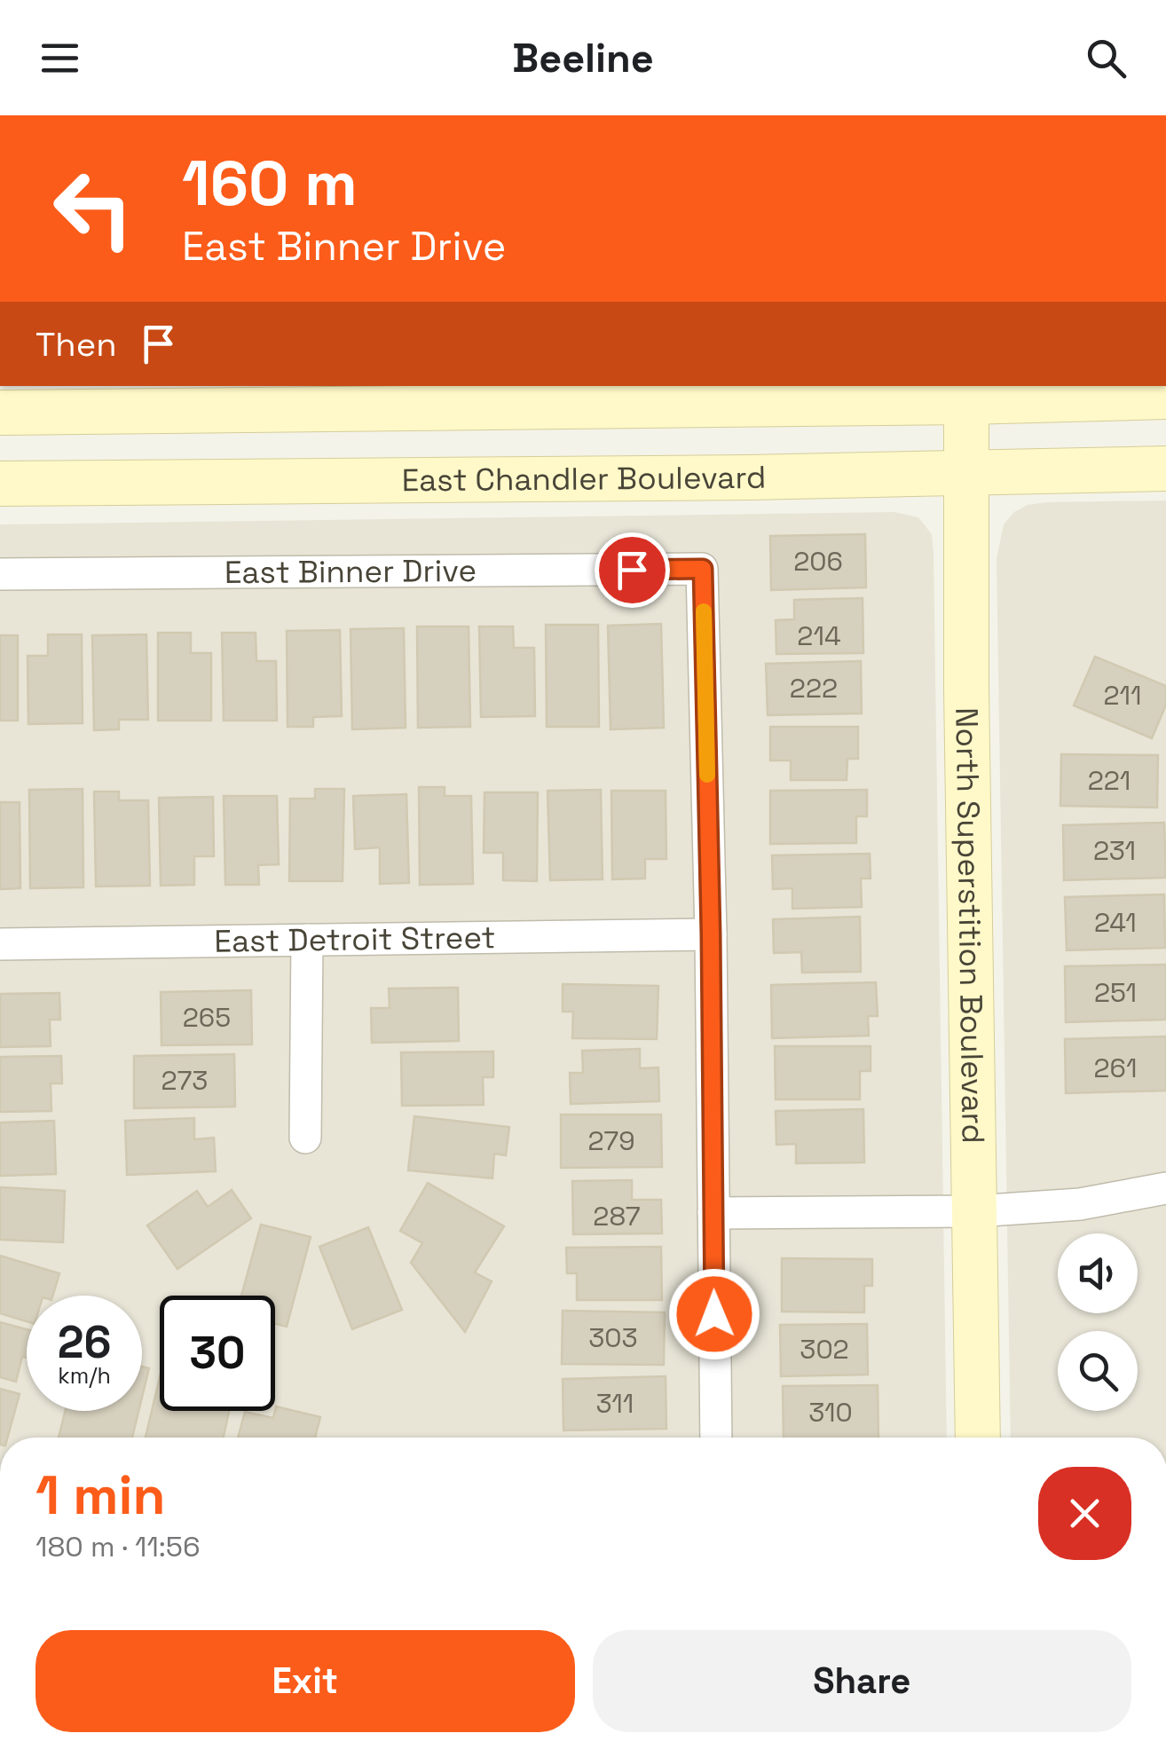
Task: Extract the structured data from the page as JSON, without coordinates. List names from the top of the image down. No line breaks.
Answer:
{"streets":{"main road":["East Chandler Boulevard","North Superstition Boulevard"],"street":["East Binner Drive","East Detroit Street"]},"crossings":[["East Chandler Boulevard","North Superstition Boulevard"],["East Binner Drive","East Detroit Street"]],"house_numbers":["206","214","222","211","221","231","241","251","265","261","273","279","287","303","302","311","310"],"page":{"header":"Beeline","turn":["160 m","East Binner Drive"],"then":"Then","speed":"26 km/h","limit":"30","heading":["1 min","180 m · 11:56"],"buttons":["Exit","Share"]}}
